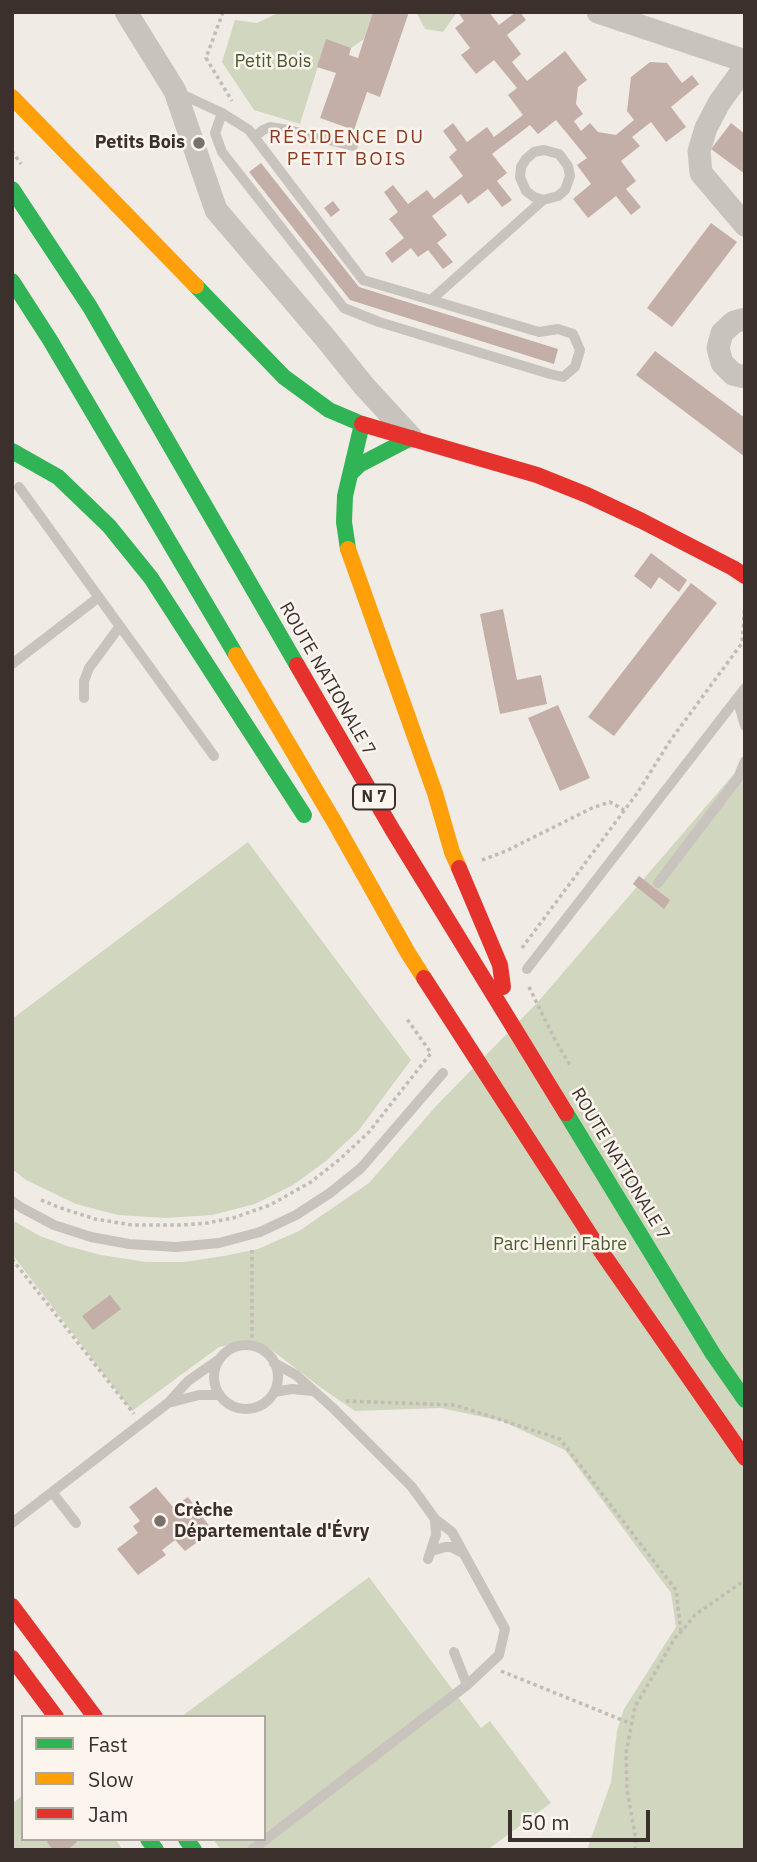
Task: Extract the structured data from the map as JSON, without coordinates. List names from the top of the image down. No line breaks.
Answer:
{"streets":{"main road":["ROUTE NATIONALE 7","N 7"]},"districts":["RÉSIDENCE DU PETIT BOIS"],"parks":["Petit Bois","Parc Henri Fabre"],"places":["Petits Bois","Crèche Départementale d'Évry"],"legend":["Fast","Slow","Jam"],"scale_bar":"50 m"}
